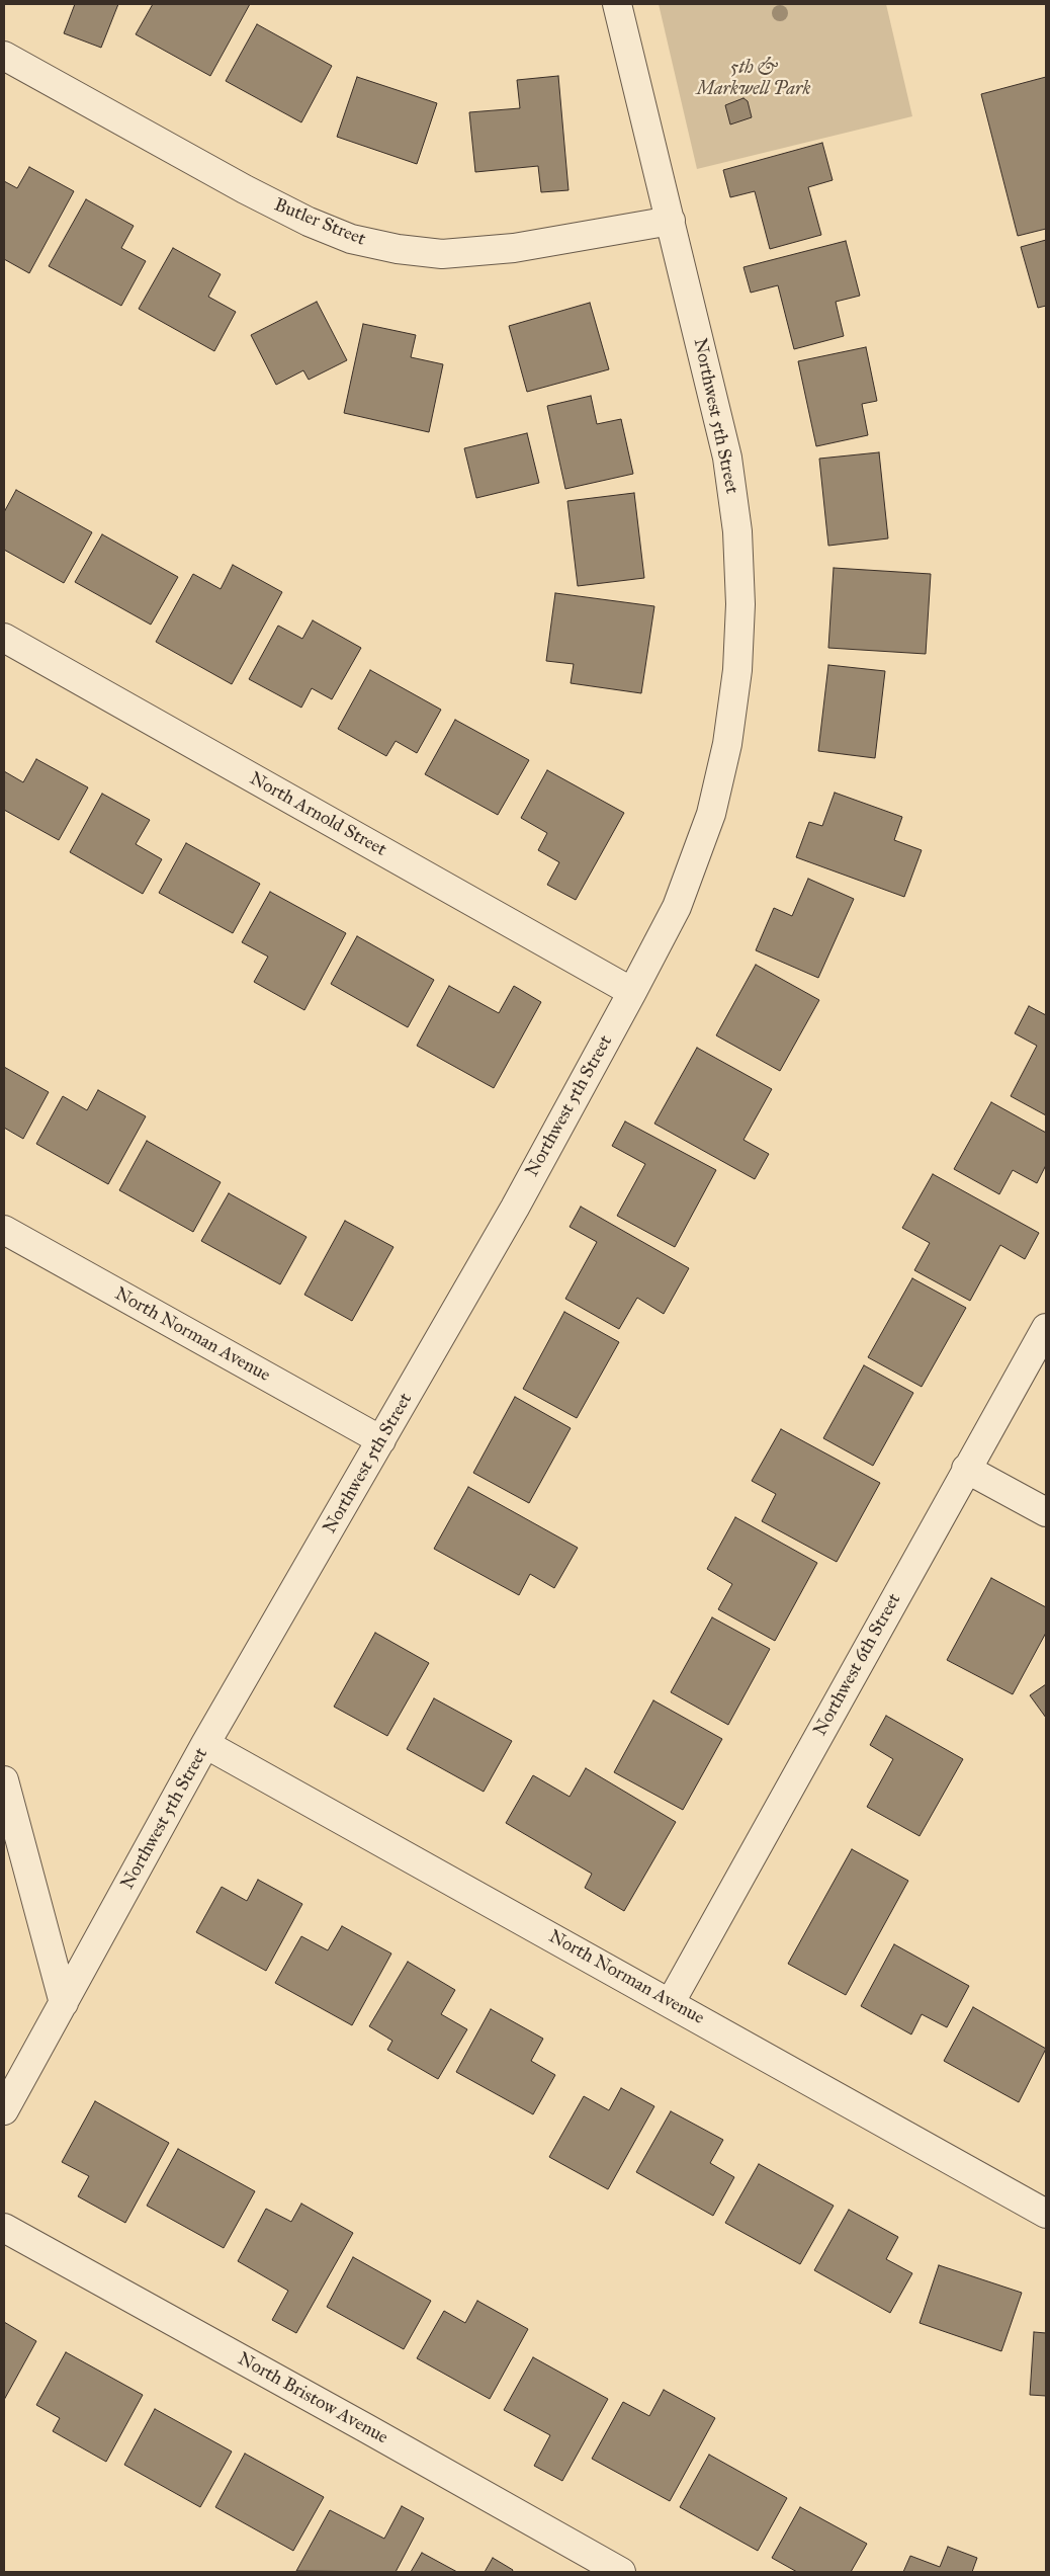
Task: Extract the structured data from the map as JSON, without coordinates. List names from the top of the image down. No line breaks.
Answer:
{"streets":{"street":["Butler Street","Northwest 5th Street","North Arnold Street","North Norman Avenue","Northwest 6th Street","North Bristow Avenue"]},"crossings":[["Butler Street","Northwest 5th Street"],["Northwest 5th Street","North Arnold Street"],["Northwest 5th Street","North Norman Avenue"],["North Norman Avenue","Northwest 6th Street"]],"parks":["5th & Markwell Park"]}
